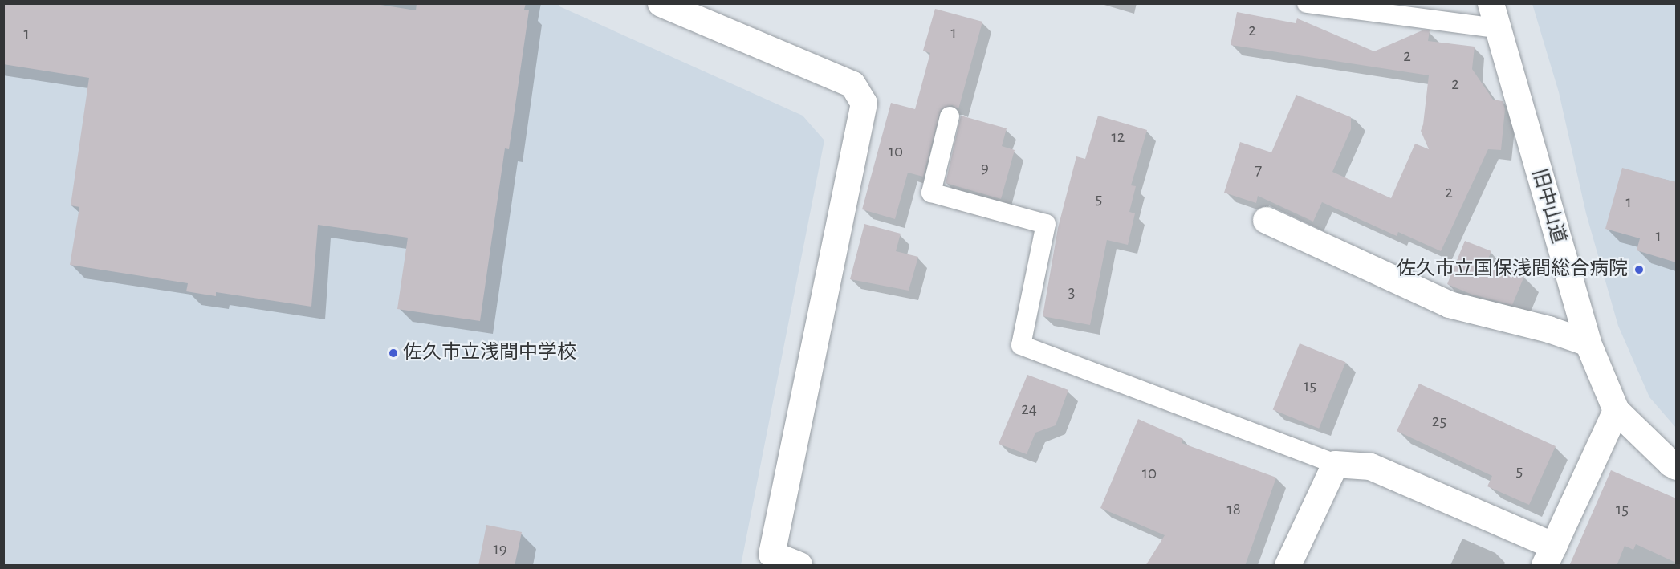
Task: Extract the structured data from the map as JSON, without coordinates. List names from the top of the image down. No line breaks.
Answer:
{"streets":{"street":["旧中山道"]},"places":["佐久市立国保浅間総合病院","佐久市立浅間中学校"],"house_numbers":["2","1","1","2","2","12","10","9","7","2","5","1","1","3","15","24","25","5","10","18","15","19"]}
